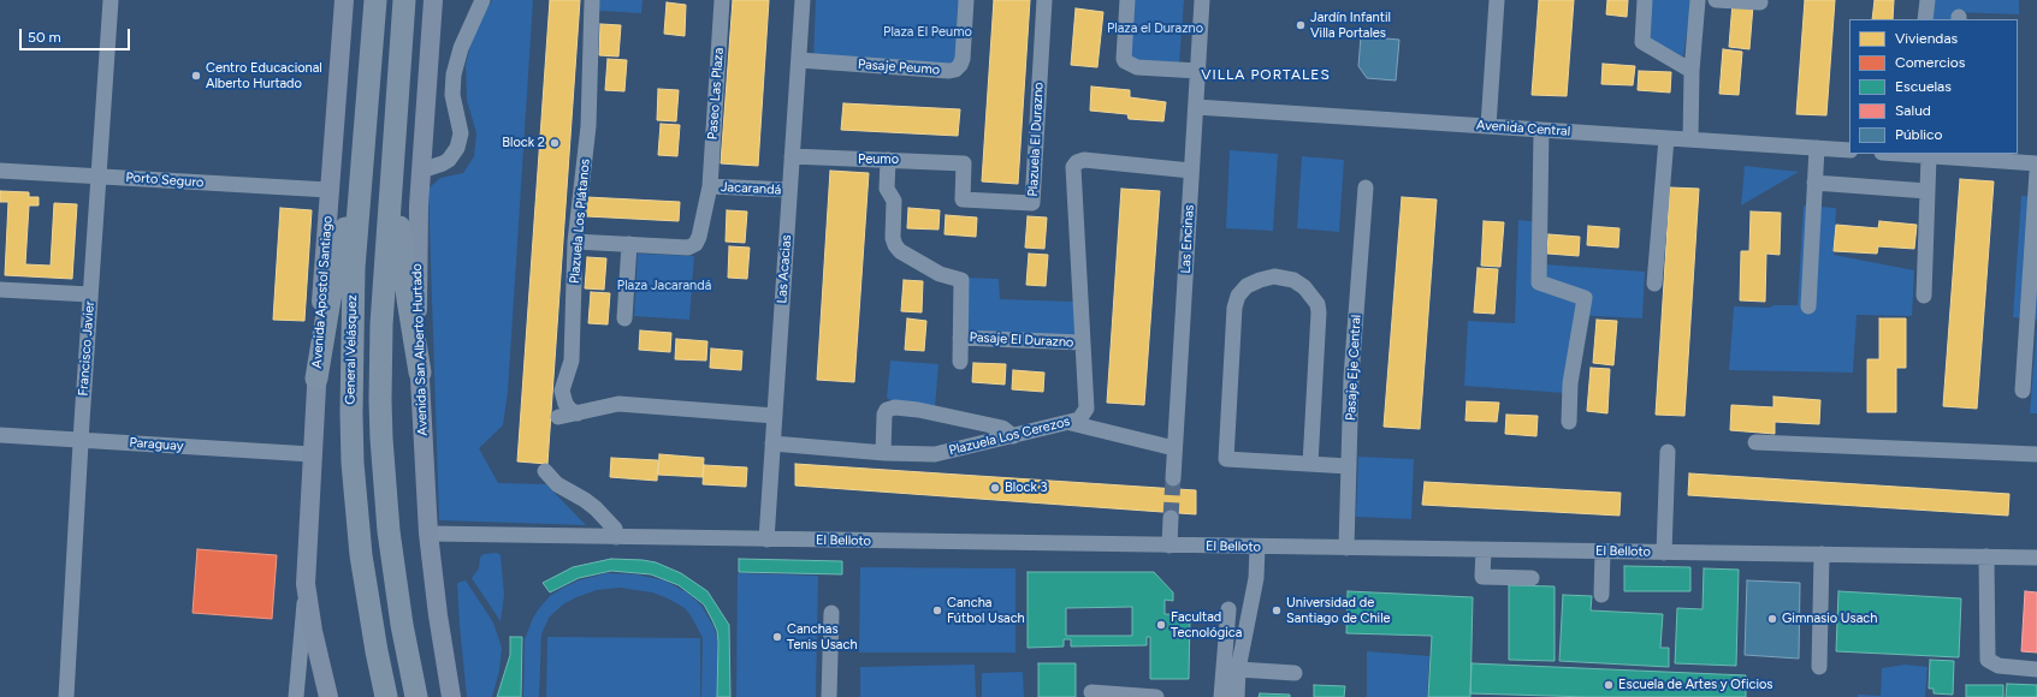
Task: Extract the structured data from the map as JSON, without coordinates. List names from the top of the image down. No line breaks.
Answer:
{"streets":{"highway":["General Velásquez"],"main road":["Avenida Apostol Santiago","Avenida San Alberto Hurtado"],"street":["Pasaje Peumo","Paseo Las Plaza","Avenida Central","Plazuela El Durazno","Peumo","Porto Seguro","Jacarandá","Plazuela Los Plátanos","Las Encinas","Las Acacias","Pasaje El Durazno","Francisco Javier","Pasaje Eje Central","Plazuela Los Cerezos","Paraguay","El Belloto"]},"crossings":[["Pasaje Peumo","Las Acacias"],["Paseo Las Plaza","Jacarandá"],["Avenida Central","Las Encinas"],["Plazuela El Durazno","Peumo"],["Peumo","Las Acacias"],["Porto Seguro","Avenida Apostol Santiago"],["Porto Seguro","Francisco Javier"],["Jacarandá","Las Acacias"],["Las Encinas","Plazuela Los Cerezos"],["Las Acacias","Plazuela Los Cerezos"],["Las Acacias","El Belloto"],["Avenida Apostol Santiago","Paraguay"],["Pasaje El Durazno","Plazuela Los Cerezos"],["Francisco Javier","Paraguay"],["Avenida San Alberto Hurtado","El Belloto"],["Pasaje Eje Central","El Belloto"]],"districts":["VILLA PORTALES"],"parks":["Plaza el Durazno","Plaza El Peumo","Plaza Jacarandá"],"places":["Jardín Infantil Villa Portales","Centro Educacional Alberto Hurtado","Block 2","Block 3","Cancha Fútbol Usach","Universidad de Santiago de Chile","Gimnasio Usach","Facultad Tecnológica","Canchas Tenis Usach","Escuela de Artes y Oficios"],"legend":["Viviendas","Comercios","Escuelas","Salud","Público"],"scale_bar":"50 m"}
